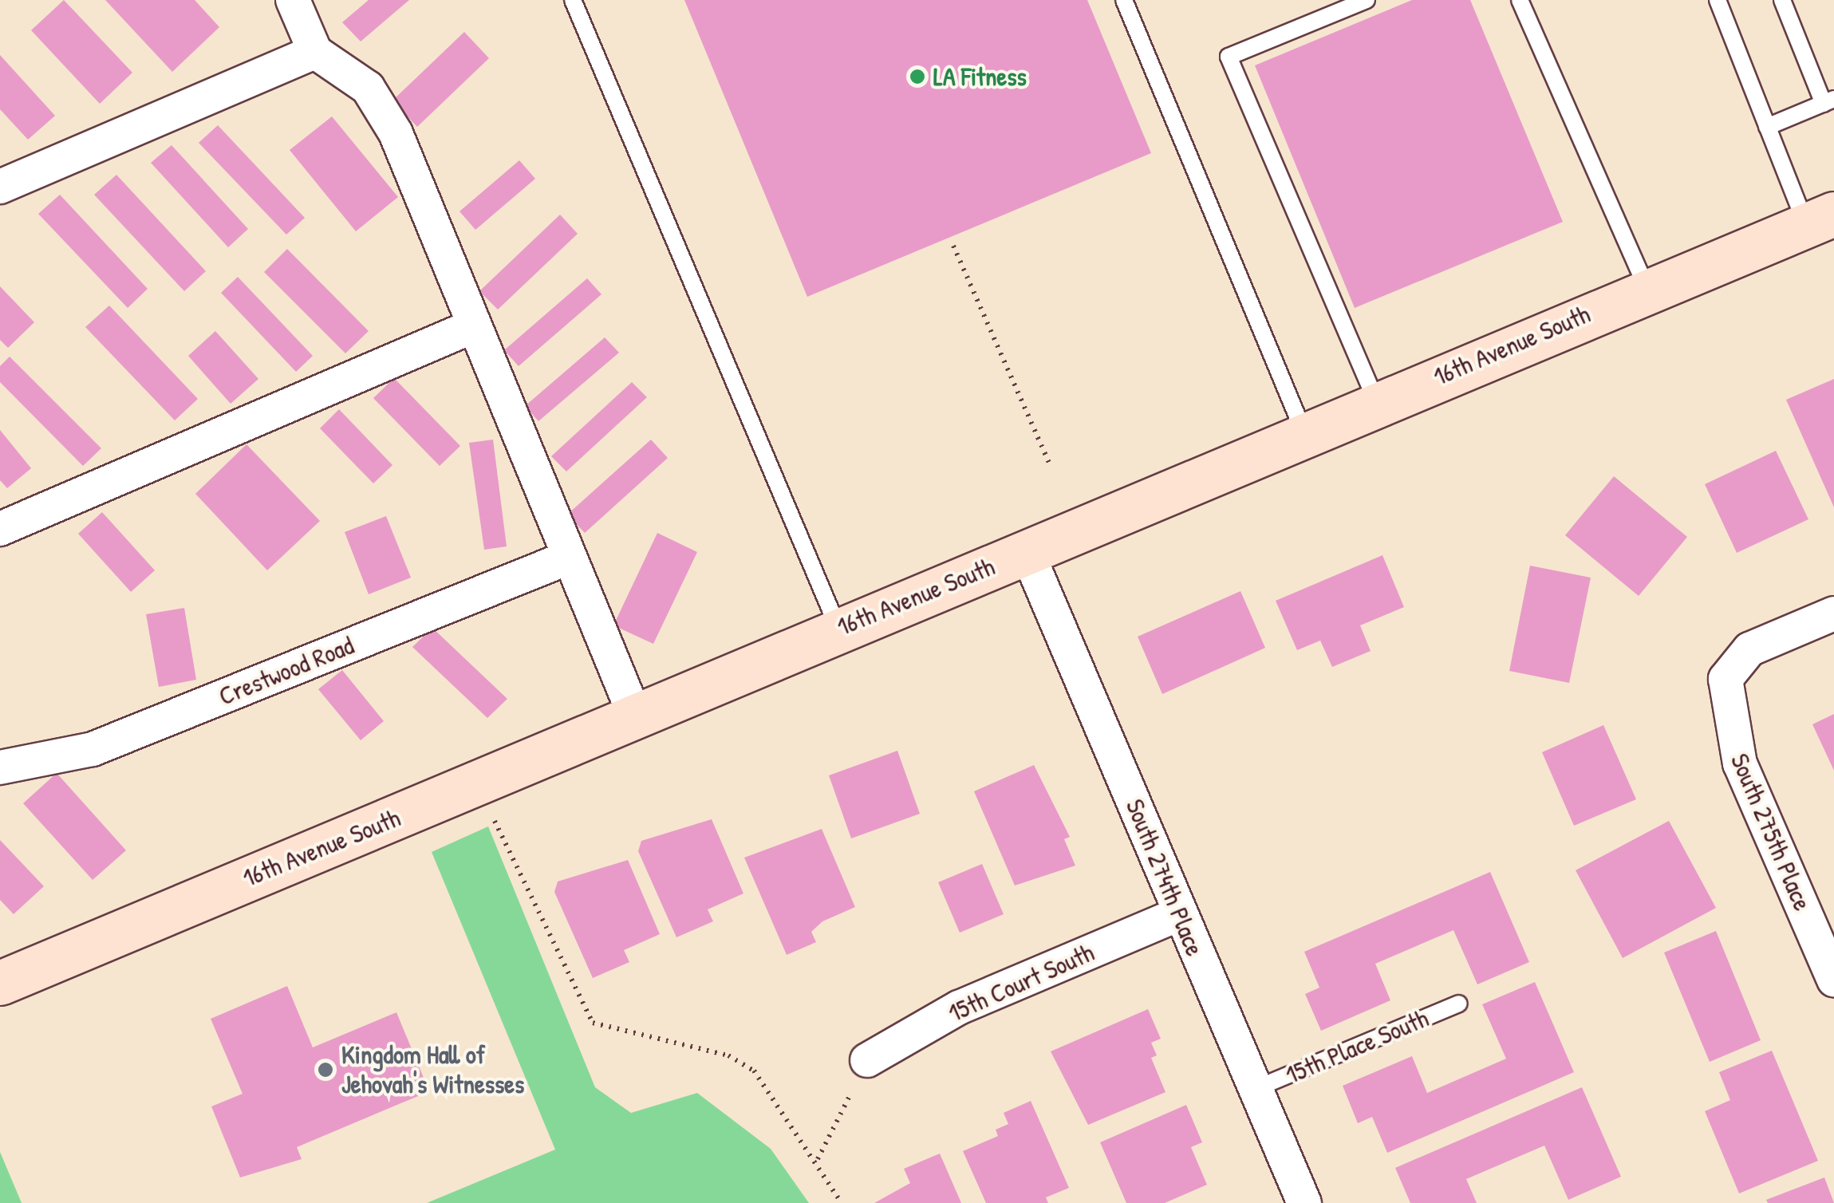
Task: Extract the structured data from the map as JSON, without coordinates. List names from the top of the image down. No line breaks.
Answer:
{"streets":{"main road":["16th Avenue South"],"street":["Crestwood Road","South 275th Place","South 274th Place","15th Court South"],"lane":["15th Place South"]},"crossings":[["16th Avenue South","South 274th Place"],["South 274th Place","15th Court South"],["South 274th Place","15th Place South"]],"places":["LA Fitness","Kingdom Hall of Jehovah's Witnesses"]}
